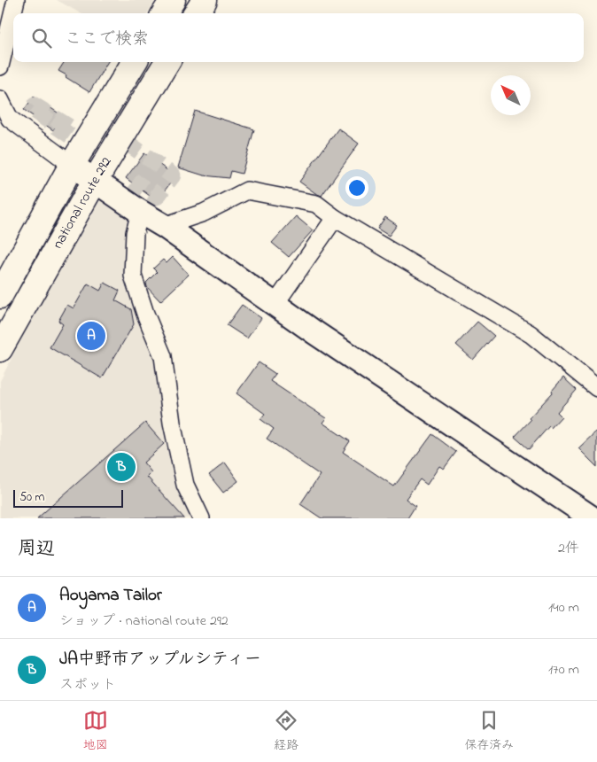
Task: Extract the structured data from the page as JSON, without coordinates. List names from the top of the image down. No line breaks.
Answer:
{"streets":{"highway":["national route 292"]},"scale_bar":"50 m","north":"top left","page":{"search":"ここで検索","pins":["A","B"],"scale":"50 m","heading":["周辺","2件"],"list":[{"mark":"A","name":"Aoyama Tailor","note":"ショップ · national route 292","value":"140 m"},{"mark":"B","name":"JA中野市アップルシティー","note":"スポット","value":"170 m"}],"nav":["地図","経路","保存済み"]}}
